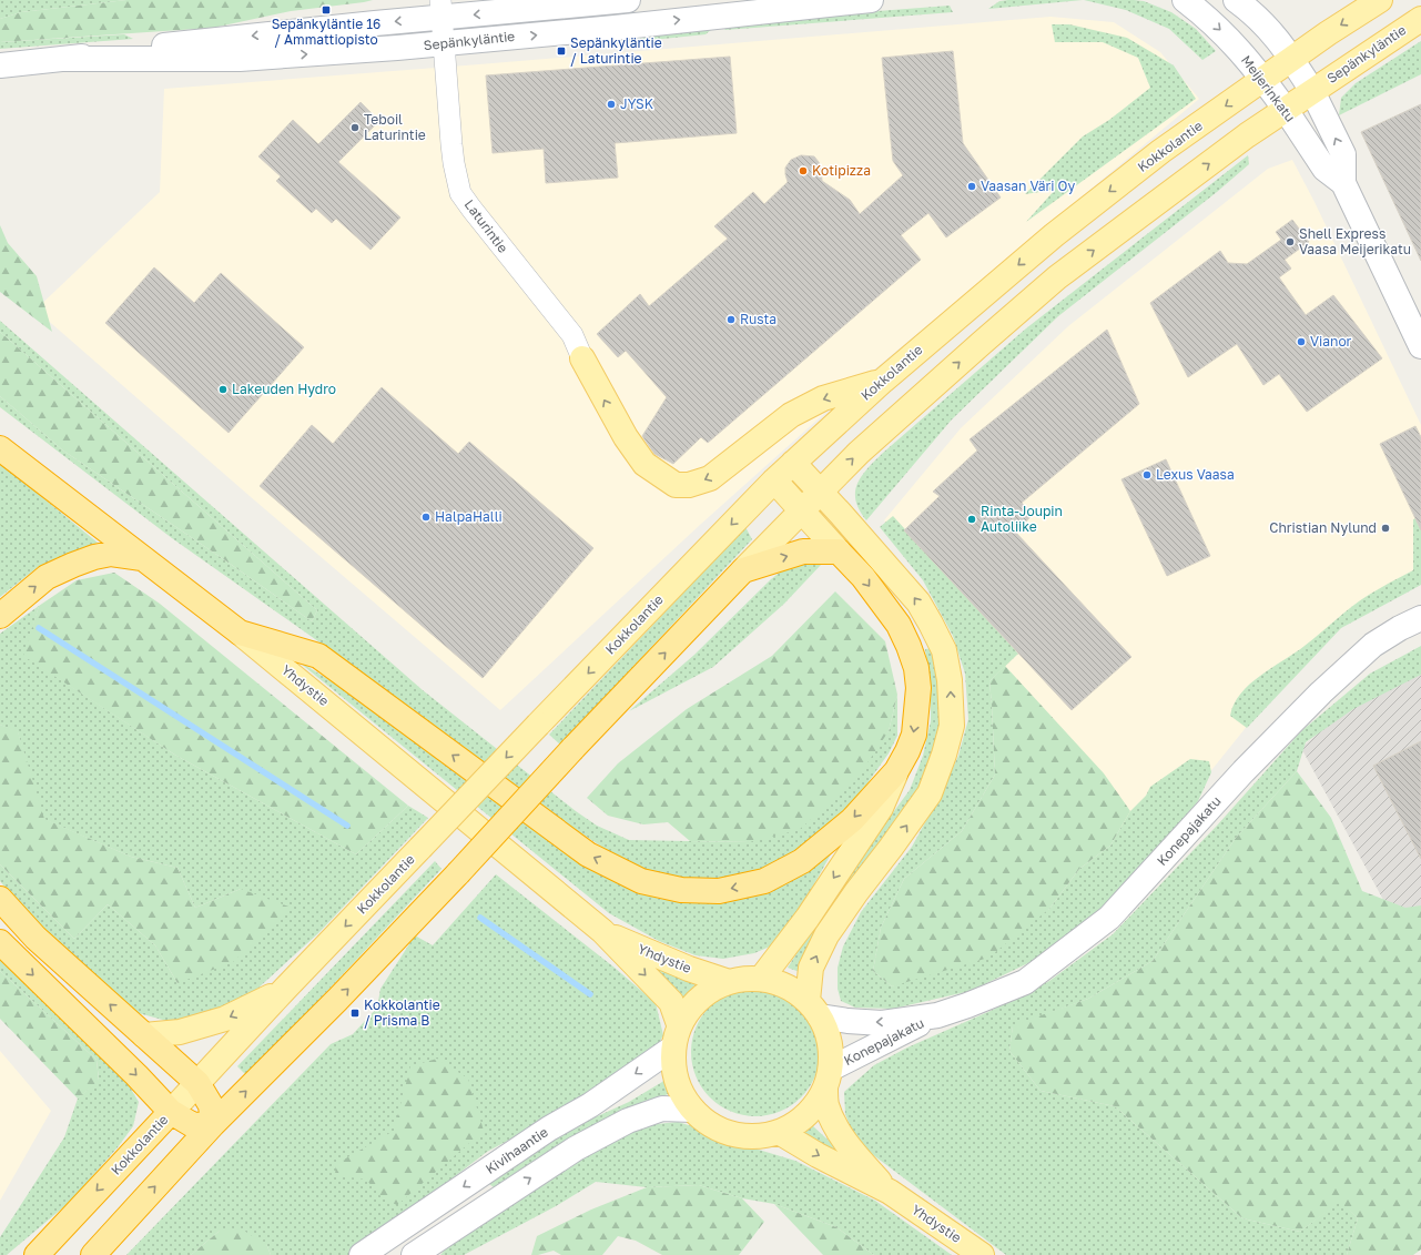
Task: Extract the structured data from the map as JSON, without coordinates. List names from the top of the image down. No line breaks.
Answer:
{"streets":{"highway":["Kokkolantie","Yhdystie"],"main road":["Sepänkyläntie","Meijerinkatu","Konepajakatu","Kivihaantie"],"street":["Laturintie"]},"crossings":[["Sepänkyläntie","Meijerinkatu"],["Sepänkyläntie","Laturintie"],["Meijerinkatu","Kokkolantie"],["Yhdystie","Konepajakatu"],["Yhdystie","Kivihaantie"],["Konepajakatu","Kivihaantie"]],"places":{"transit":["Sepänkyläntie 16 / Ammattiopisto","Sepänkyläntie / Laturintie","Kokkolantie / Prisma B"],"other":["JYSK","Teboil Laturintie","Kotipizza","Vaasan Väri Oy","Shell Express Vaasa Meijerikatu","Rusta","Vianor","Lakeuden Hydro","Lexus Vaasa","HalpaHalli","Rinta-Joupin Autoliike","Christian Nylund"]}}
